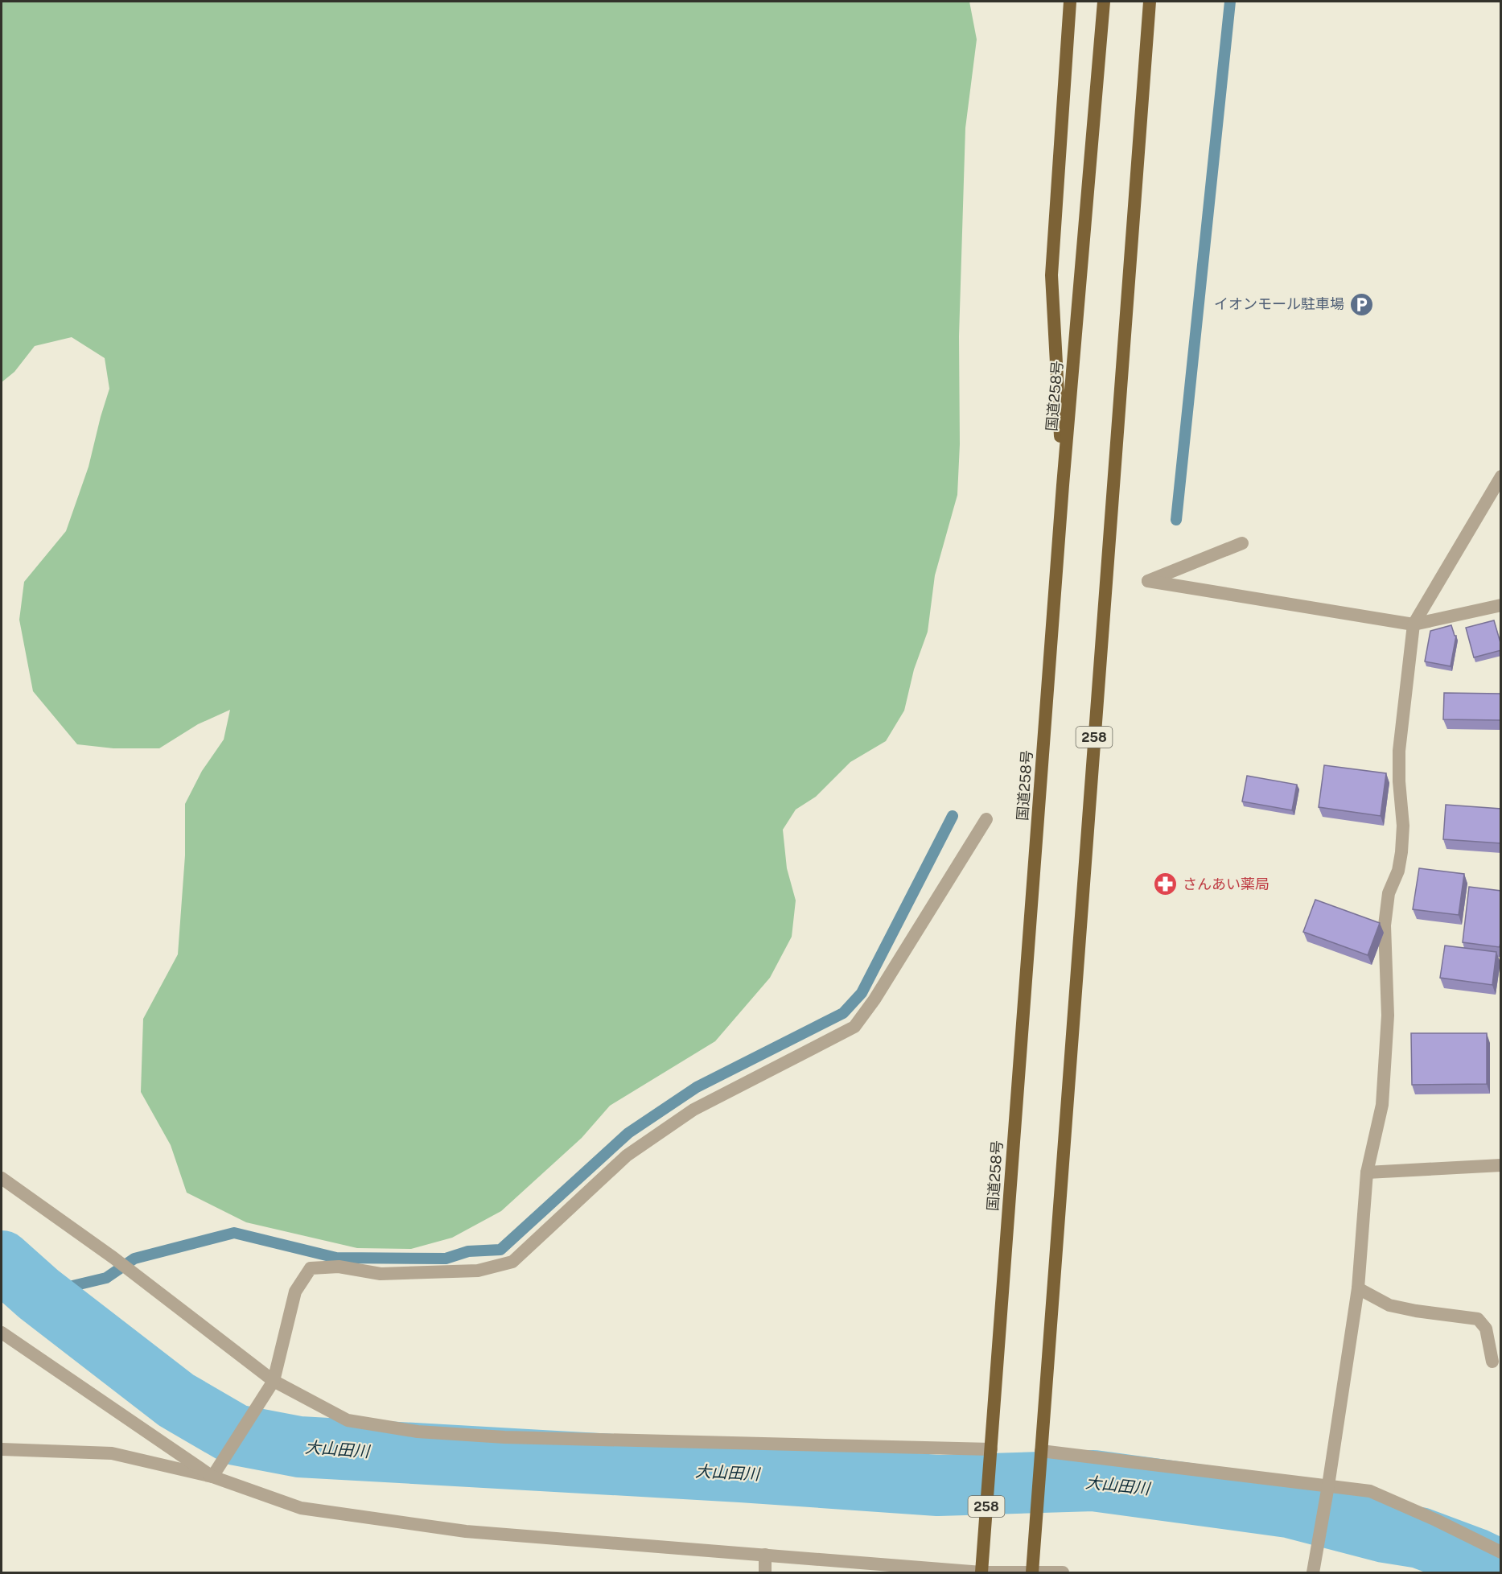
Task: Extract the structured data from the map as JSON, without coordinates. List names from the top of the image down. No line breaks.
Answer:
{"streets":{"highway":["国道258号","258"]},"water":["大山田川"],"places":{"parking":["イオンモール駐車場"],"pharmacy":["さんあい薬局"]}}
